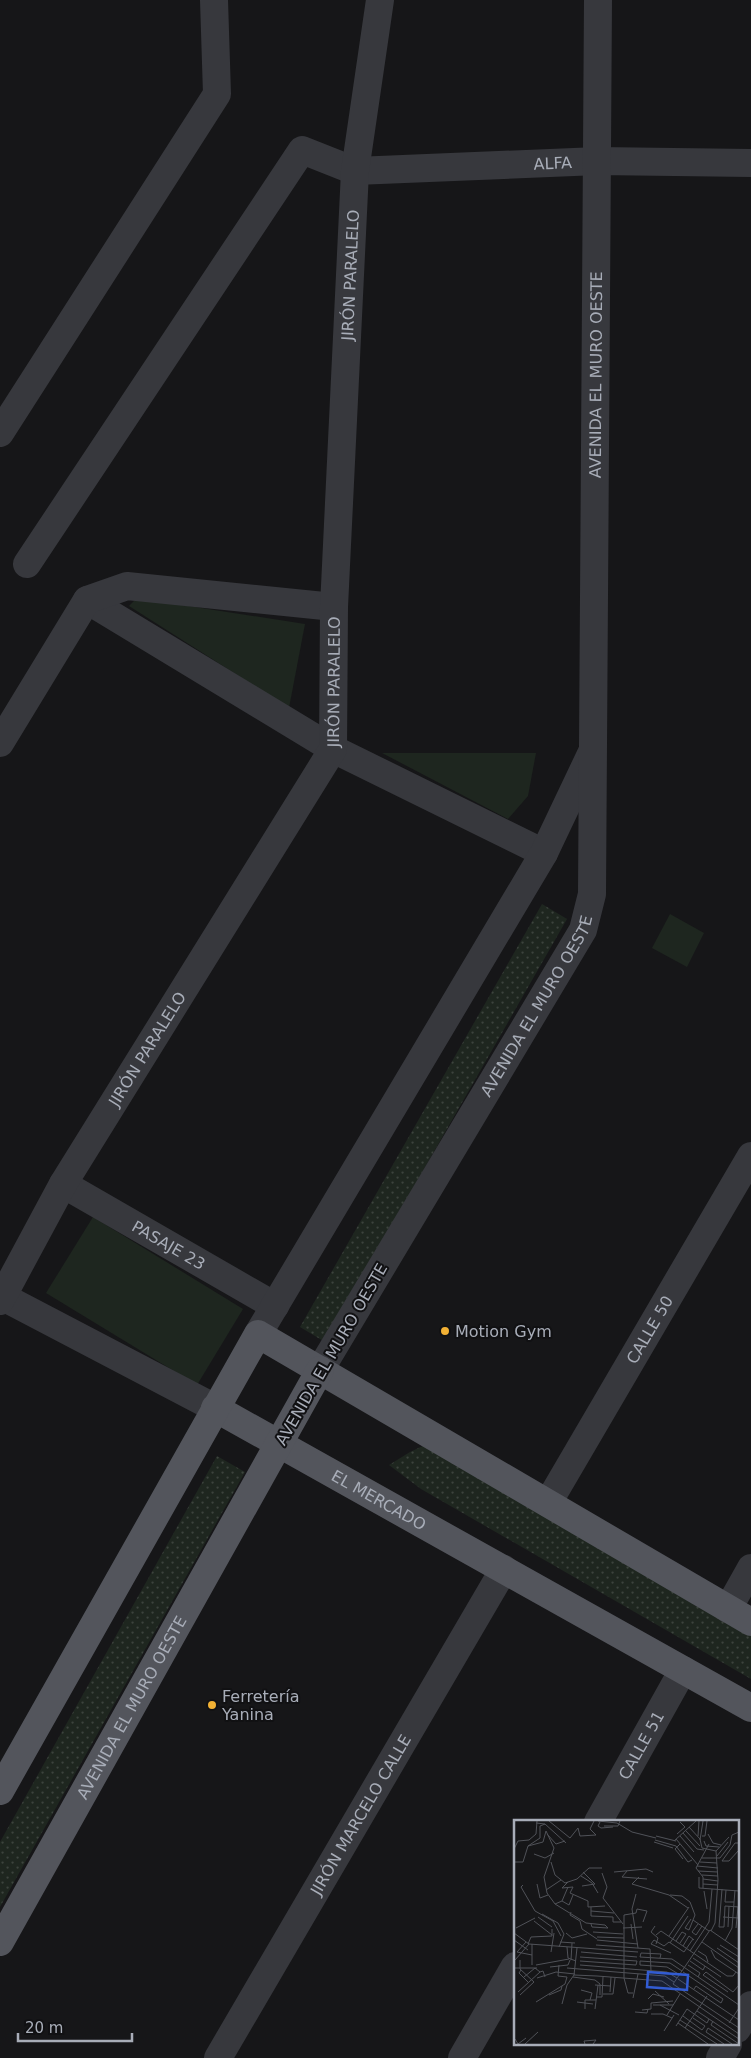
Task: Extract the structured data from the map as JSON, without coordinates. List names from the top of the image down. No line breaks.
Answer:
{"streets":{"main road":["AVENIDA EL MURO OESTE","EL MERCADO"],"street":["ALFA","JIRÓN PARALELO","PASAJE 23","CALLE 50","CALLE 51","JIRÓN MARCELO CALLE"]},"crossings":[["ALFA","JIRÓN PARALELO"],["ALFA","AVENIDA EL MURO OESTE"],["JIRÓN PARALELO","PASAJE 23"],["JIRÓN PARALELO","EL MERCADO"],["AVENIDA EL MURO OESTE","PASAJE 23"],["AVENIDA EL MURO OESTE","EL MERCADO"],["EL MERCADO","CALLE 51"],["EL MERCADO","JIRÓN MARCELO CALLE"]],"places":["Motion Gym","Ferretería Yanina"],"scale_bar":"20 m"}
